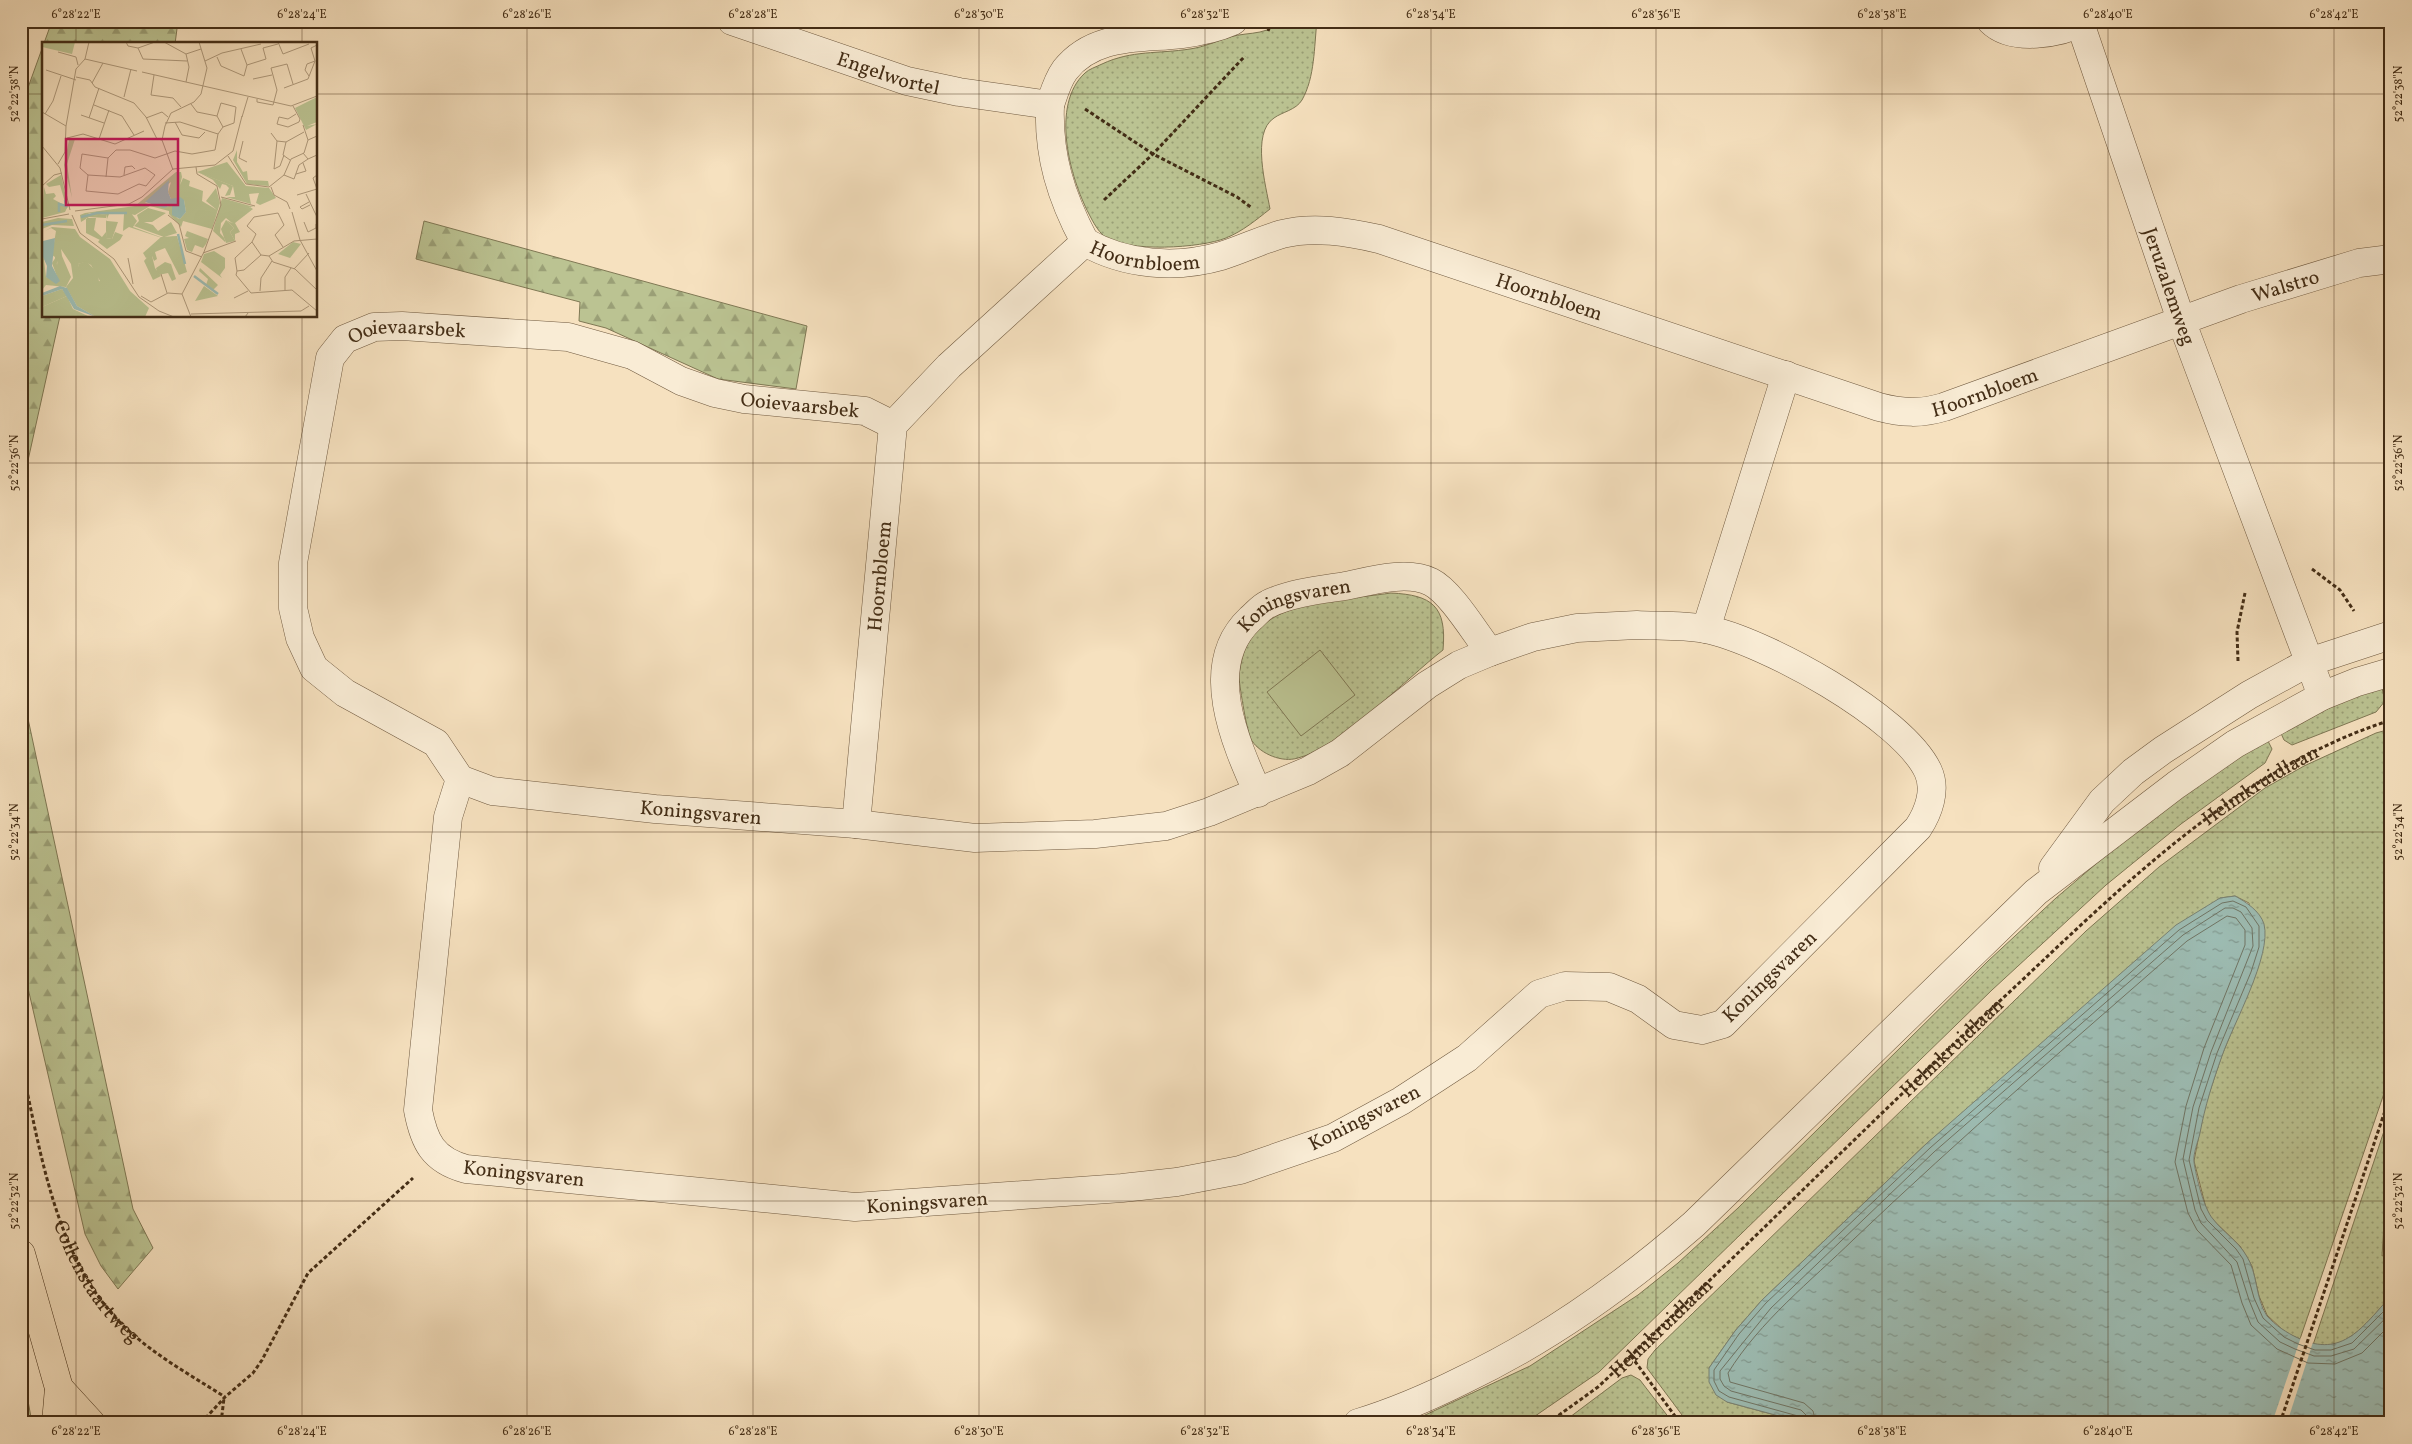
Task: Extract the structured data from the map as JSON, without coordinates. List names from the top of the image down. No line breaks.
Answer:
{"streets":{"street":["Engelwortel","Hoornbloem","Jeruzalemweg","Walstro","Ooievaarsbek","Koningsvaren"],"path":["Helmkruidlaan","Collenstaartweg"]},"crossings":[["Hoornbloem","Jeruzalemweg"],["Hoornbloem","Walstro"],["Hoornbloem","Ooievaarsbek"],["Hoornbloem","Koningsvaren"],["Jeruzalemweg","Walstro"],["Ooievaarsbek","Koningsvaren"]],"coordinates":["6°28'22\"E","6°28'24\"E","6°28'26\"E","6°28'28\"E","6°28'30\"E","6°28'32\"E","6°28'34\"E","6°28'36\"E","6°28'38\"E","6°28'40\"E","6°28'42\"E","52°22'38\"N","52°22'36\"N","52°22'34\"N","52°22'32\"N"]}
